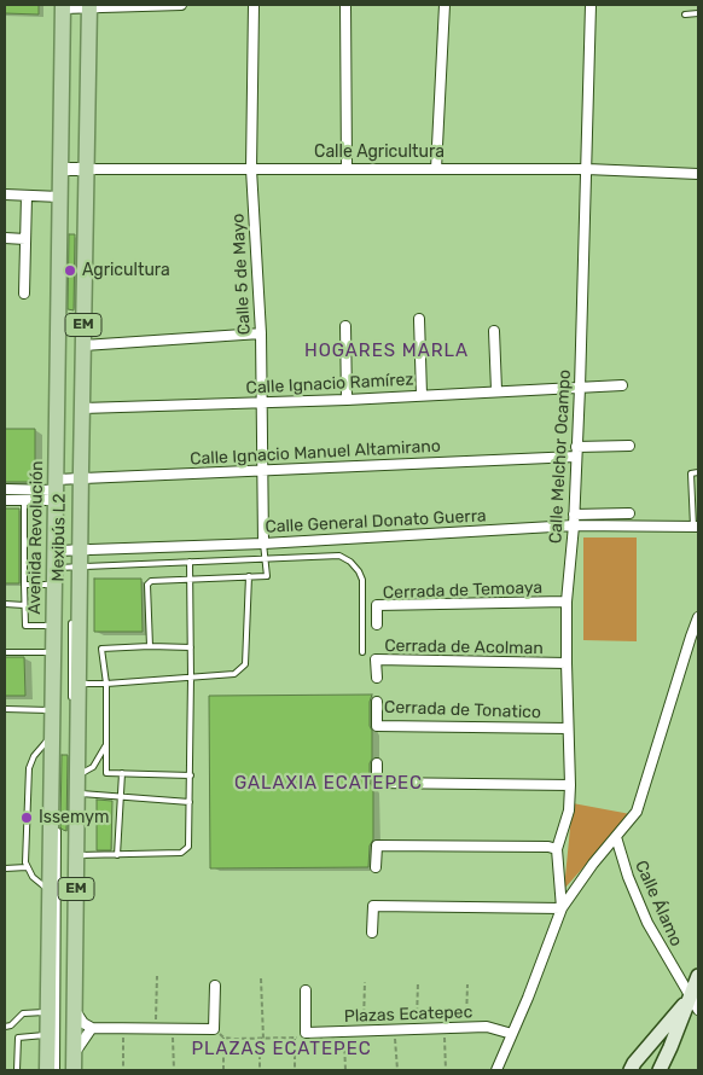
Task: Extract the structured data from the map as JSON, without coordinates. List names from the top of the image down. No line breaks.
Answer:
{"streets":{"main road":["EM","Avenida Revolución"],"street":["Calle Agricultura","Calle 5 de Mayo","Calle Ignacio Ramírez","Calle Ignacio Manuel Altamirano","Calle Melchor Ocampo","Calle General Donato Guerra","Cerrada de Temoaya","Cerrada de Acolman","Cerrada de Tonatico","Calle Álamo","Plazas Ecatepec"],"lane":["Mexibús L2"]},"crossings":[["Calle Agricultura","Calle 5 de Mayo"],["Calle Agricultura","Calle Melchor Ocampo"],["Calle Agricultura","Avenida Revolución"],["Calle Agricultura","Mexibús L2"],["Calle 5 de Mayo","Calle Ignacio Ramírez"],["Calle 5 de Mayo","Calle Ignacio Manuel Altamirano"],["Calle 5 de Mayo","Calle General Donato Guerra"],["Calle Ignacio Ramírez","Calle Melchor Ocampo"],["Calle Ignacio Ramírez","Avenida Revolución"],["Calle Ignacio Manuel Altamirano","Calle Melchor Ocampo"],["Calle Ignacio Manuel Altamirano","Avenida Revolución"],["Calle Ignacio Manuel Altamirano","Mexibús L2"],["Calle Melchor Ocampo","Calle General Donato Guerra"],["Calle Melchor Ocampo","Cerrada de Temoaya"],["Calle Melchor Ocampo","Cerrada de Acolman"],["Calle Melchor Ocampo","Cerrada de Tonatico"],["Calle General Donato Guerra","Avenida Revolución"],["Avenida Revolución","Mexibús L2"]],"districts":["HOGARES MARLA","GALAXIA ECATEPEC","PLAZAS ECATEPEC"],"places":["Agricultura","Issemym"]}
